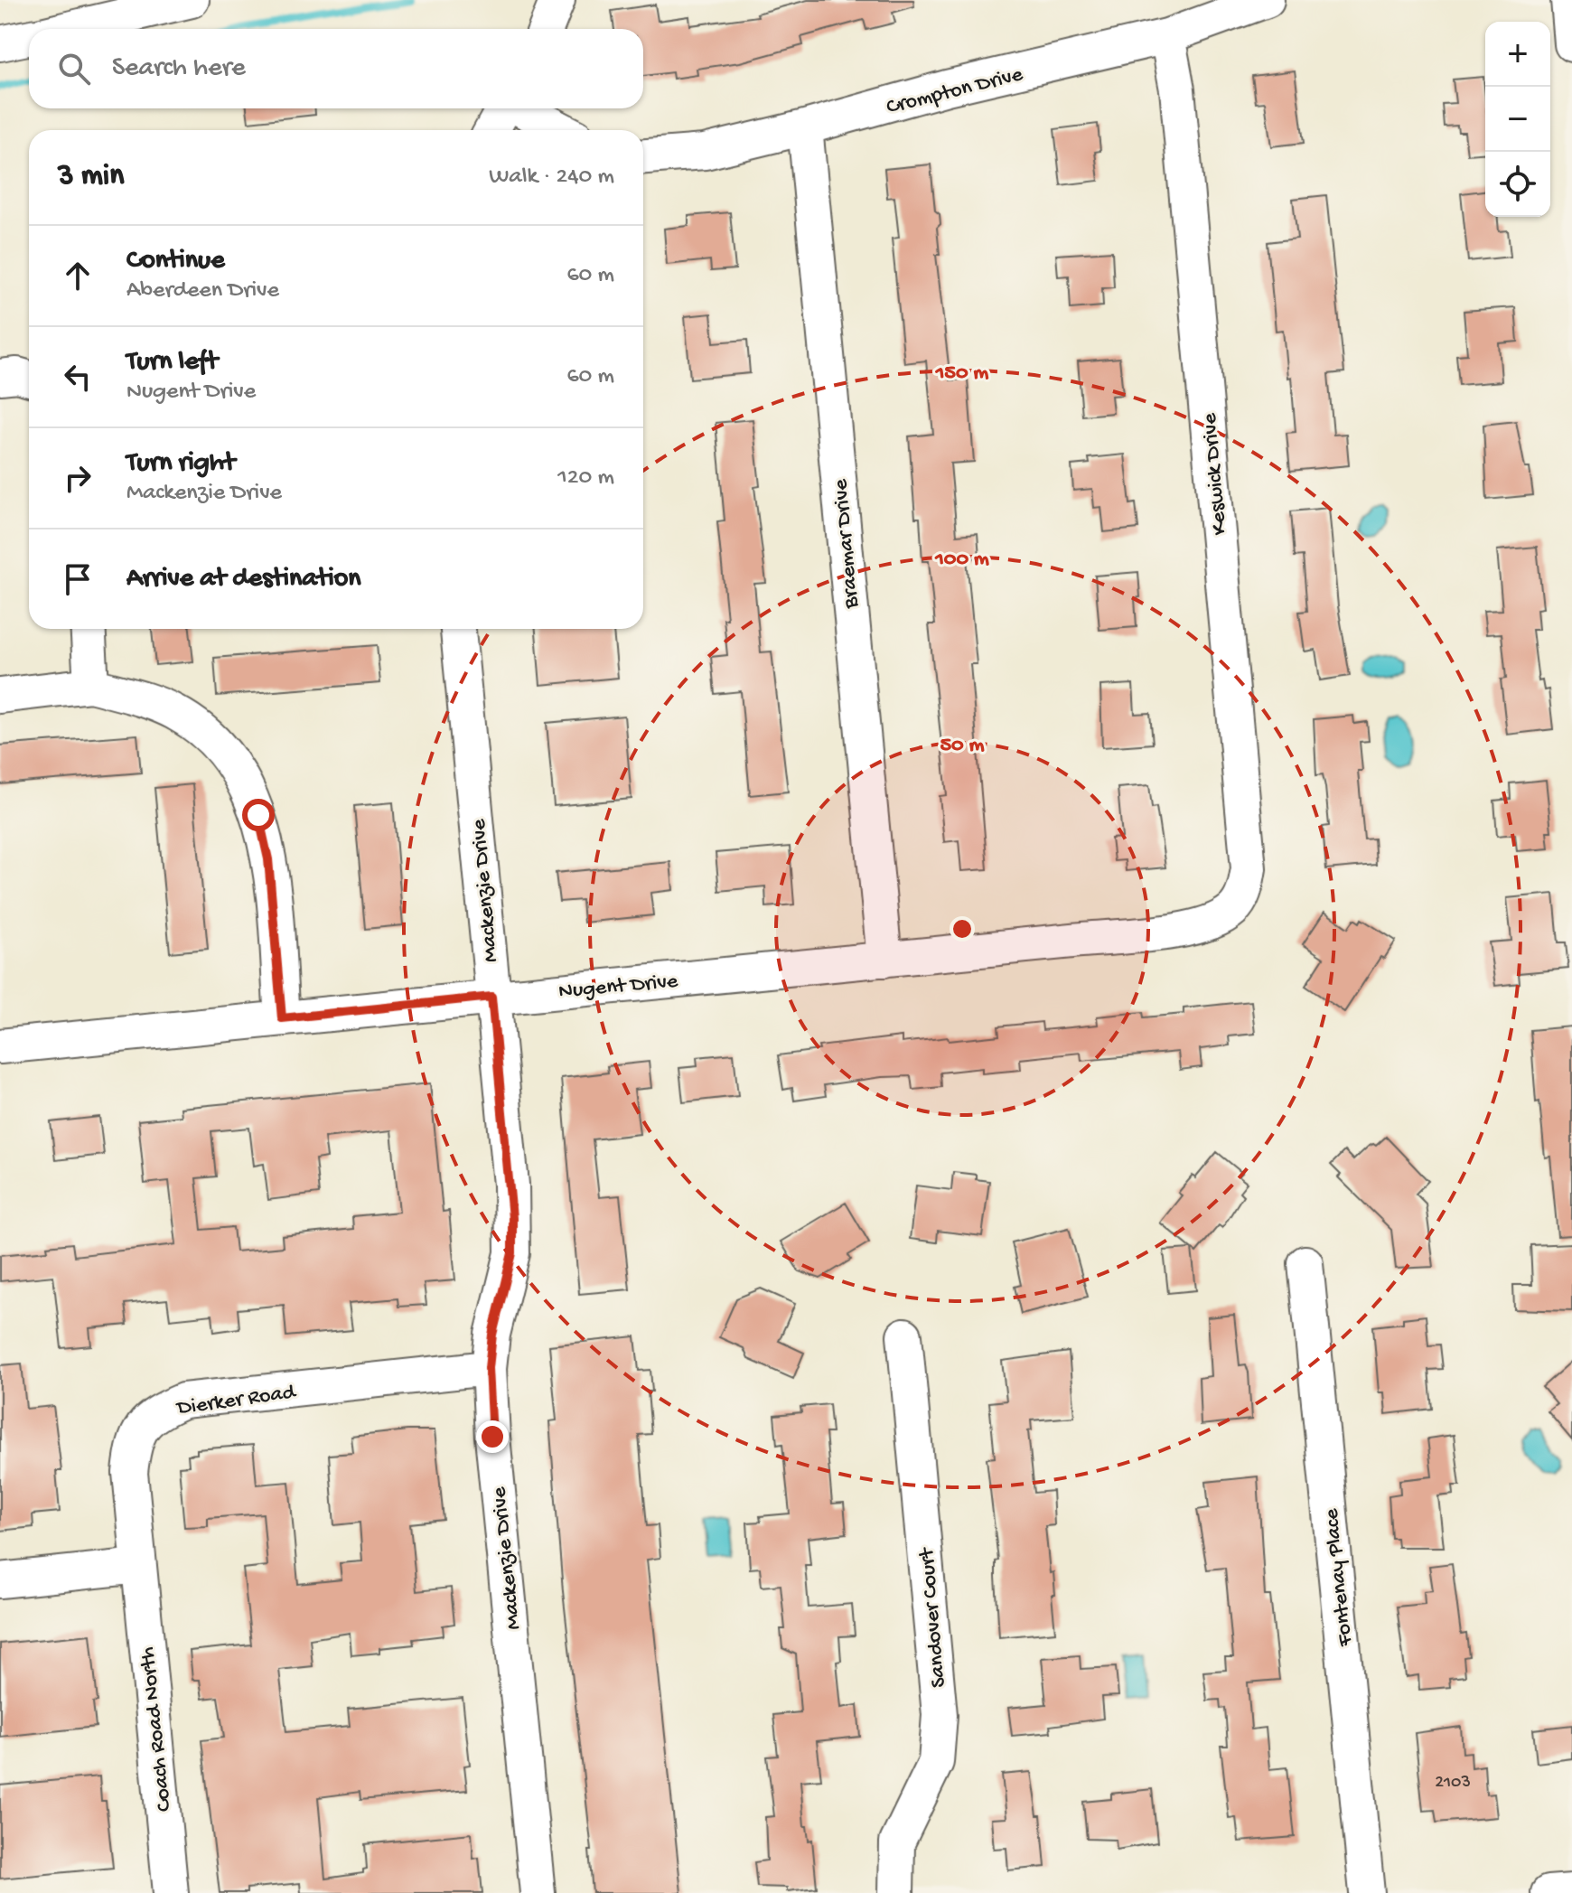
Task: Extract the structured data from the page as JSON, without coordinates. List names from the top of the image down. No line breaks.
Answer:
{"streets":{"street":["Crompton Drive","Keswick Drive","Braemar Drive","Mackenzie Drive","Nugent Drive","Dierker Road","Fontenay Place","Sandover Court","Coach Road North"]},"crossings":[["Crompton Drive","Keswick Drive"],["Crompton Drive","Braemar Drive"],["Keswick Drive","Nugent Drive"],["Braemar Drive","Nugent Drive"],["Mackenzie Drive","Nugent Drive"],["Mackenzie Drive","Dierker Road"],["Dierker Road","Coach Road North"]],"house_numbers":["2103"],"page":{"map_buttons":["+","−"],"search":"Search here","heading":["3 min","Walk · 240 m"],"list":[["Continue","Aberdeen Drive","60 m"],["Turn left","Nugent Drive","60 m"],["Turn right","Mackenzie Drive","120 m"],"Arrive at destination"]},"rings":["150 m","100 m","50 m"]}
